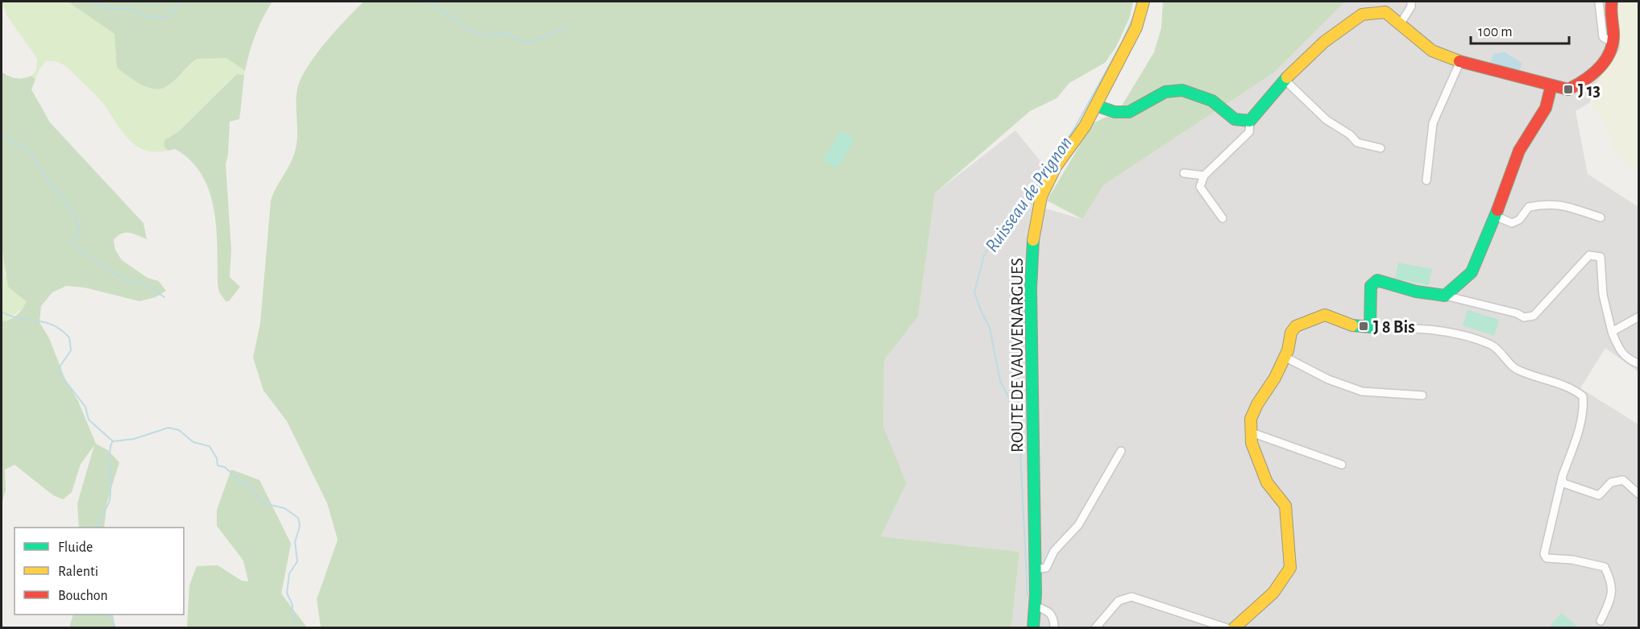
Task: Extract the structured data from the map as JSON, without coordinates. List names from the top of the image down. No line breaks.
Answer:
{"streets":{"street":["ROUTE DE VAUVENARGUES"]},"water":["Ruisseau de Prignon"],"places":{"transit":["J 13","J 8 Bis"]},"legend":["Fluide","Ralenti","Bouchon"],"scale_bar":"100 m"}
